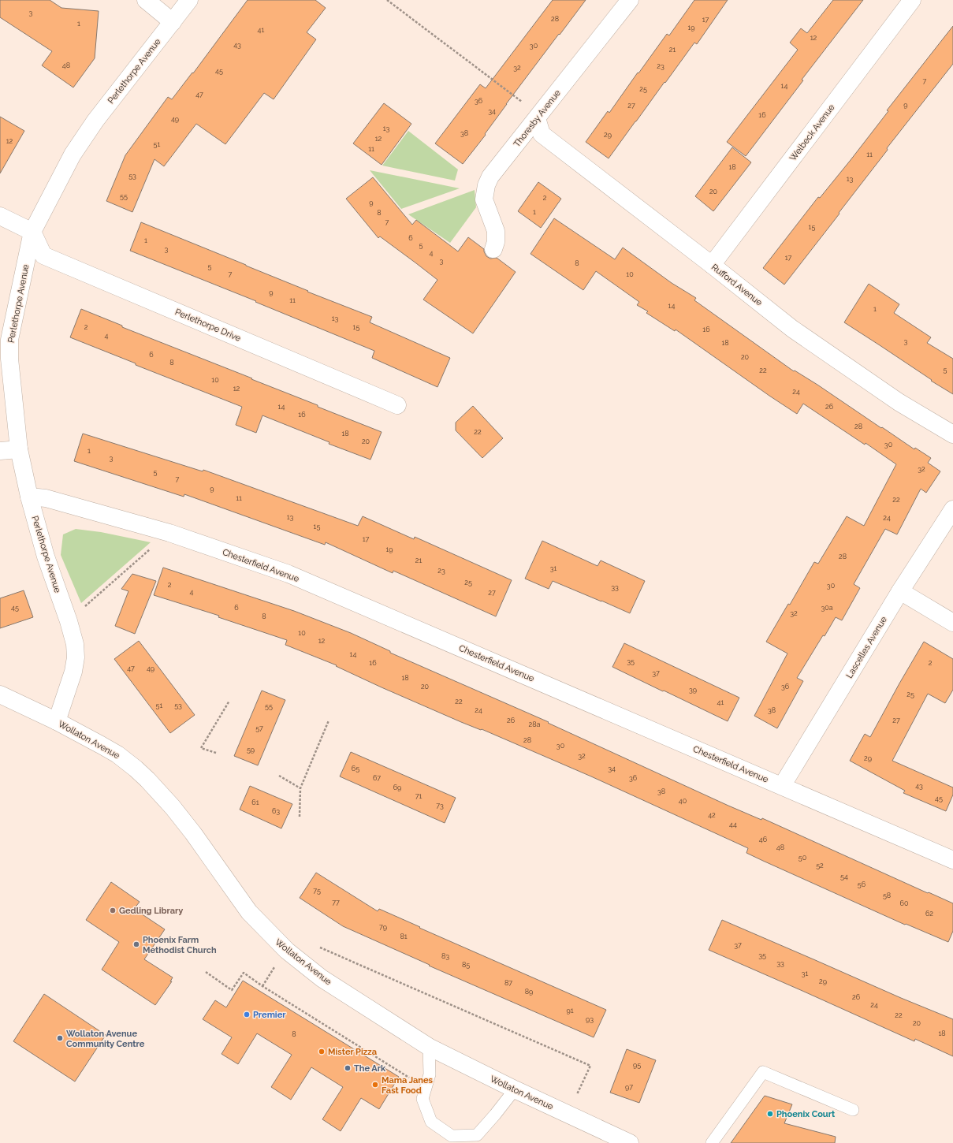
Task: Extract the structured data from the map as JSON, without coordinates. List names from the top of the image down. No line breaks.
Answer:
{"streets":{"street":["Perlethorpe Avenue","Thoresby Avenue","Welbeck Avenue","Rufford Avenue","Perlethorpe Drive","Chesterfield Avenue","Lascelles Avenue","Wollaton Avenue"]},"crossings":[["Perlethorpe Avenue","Perlethorpe Drive"],["Perlethorpe Avenue","Chesterfield Avenue"],["Perlethorpe Avenue","Wollaton Avenue"],["Thoresby Avenue","Rufford Avenue"],["Welbeck Avenue","Rufford Avenue"],["Chesterfield Avenue","Lascelles Avenue"]],"places":["Gedling Library","Phoenix Farm Methodist Church","Premier","Wollaton Avenue Community Centre","Mister Pizza","The Ark","Mama Janes Fast Food","Phoenix Court"],"house_numbers":["3","28","17","1","19","41","12","43","30","21","48","23","32","45","7","14","25","47","36","9","27","34","16","49","13","38","29","12","12","51","11","11","18","53","13","20","55","2","9","1","8","7","15","6","1","5","3","4","17","3","8","5","7","10","9","11","14","1","13","2","15","16","4","3","18","6","20","8","5","22","10","12","24","14","26","16","28","22","18","20","30","1","3","32","5","7","9","11","22","13","24","15","17","19","28","21","31","23","25","2","30","33","4","27","45","6","30a","32","8","10","12","14","35","16","2","47","49","37","18","20","36","39","25","22","41","51","53","55","24","38","26","27","28a","57","28","30","59","32","29","65","34","67","36","43","69","38","71","45","40","61","73","63","42","44","46","48","50","52","54","56","75","58","77","60","62","79","81","37","35","83","33","85","31","29","87","89","26","24","91","22","93","20","18","8","95","97"]}
